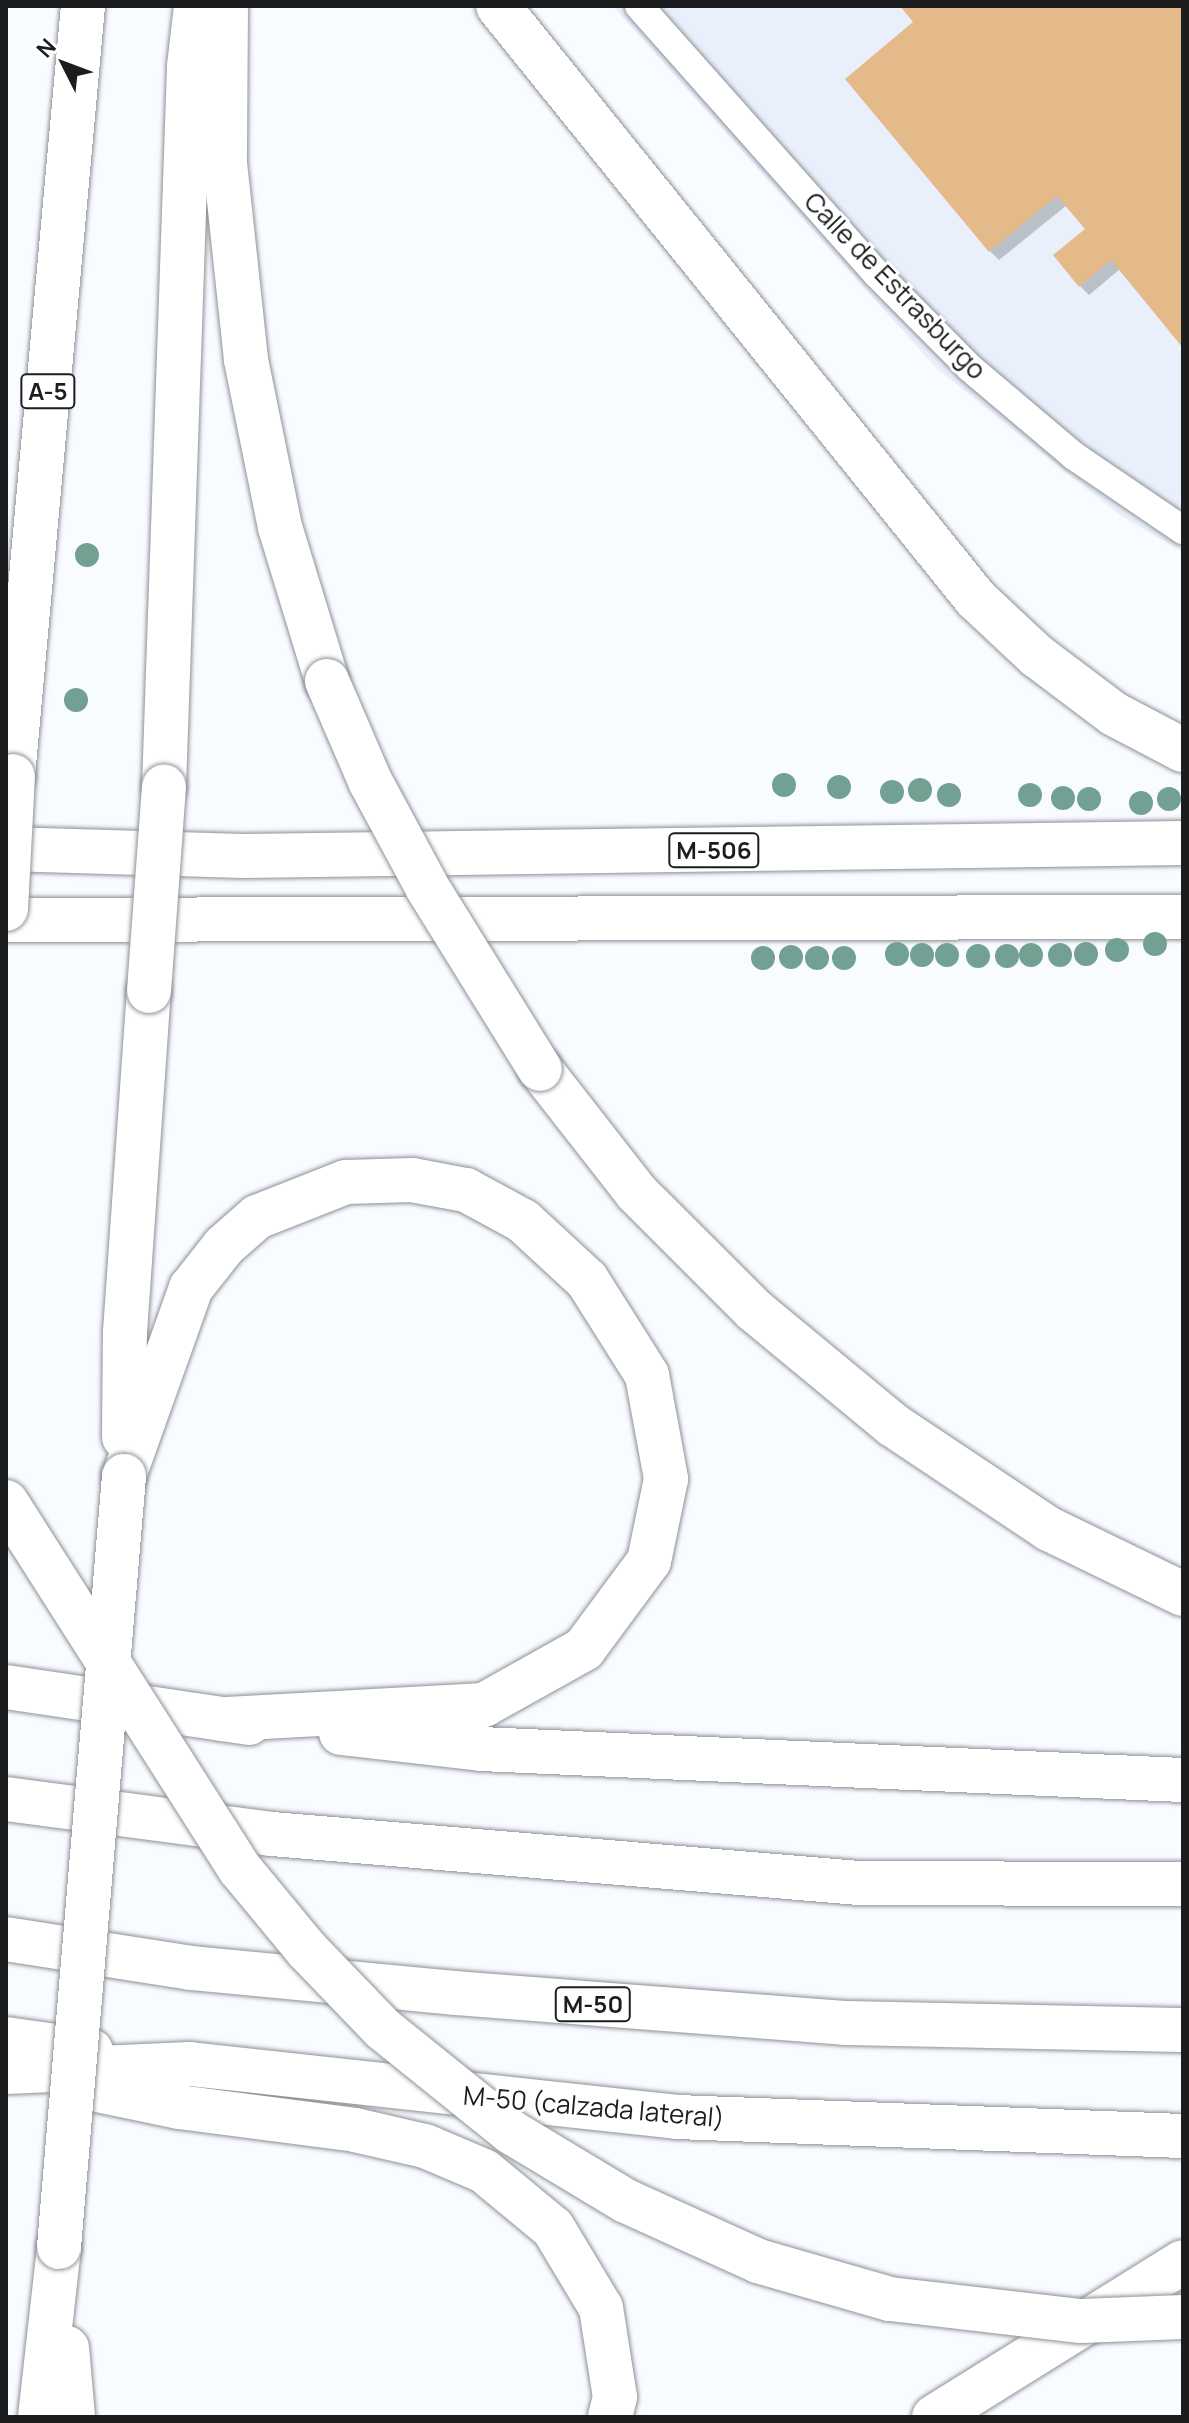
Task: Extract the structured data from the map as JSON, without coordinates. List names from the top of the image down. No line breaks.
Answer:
{"streets":{"highway":["A-5","M-506","M-50","M-50 (calzada lateral)"],"street":["Calle de Estrasburgo"]},"north":"top left"}
